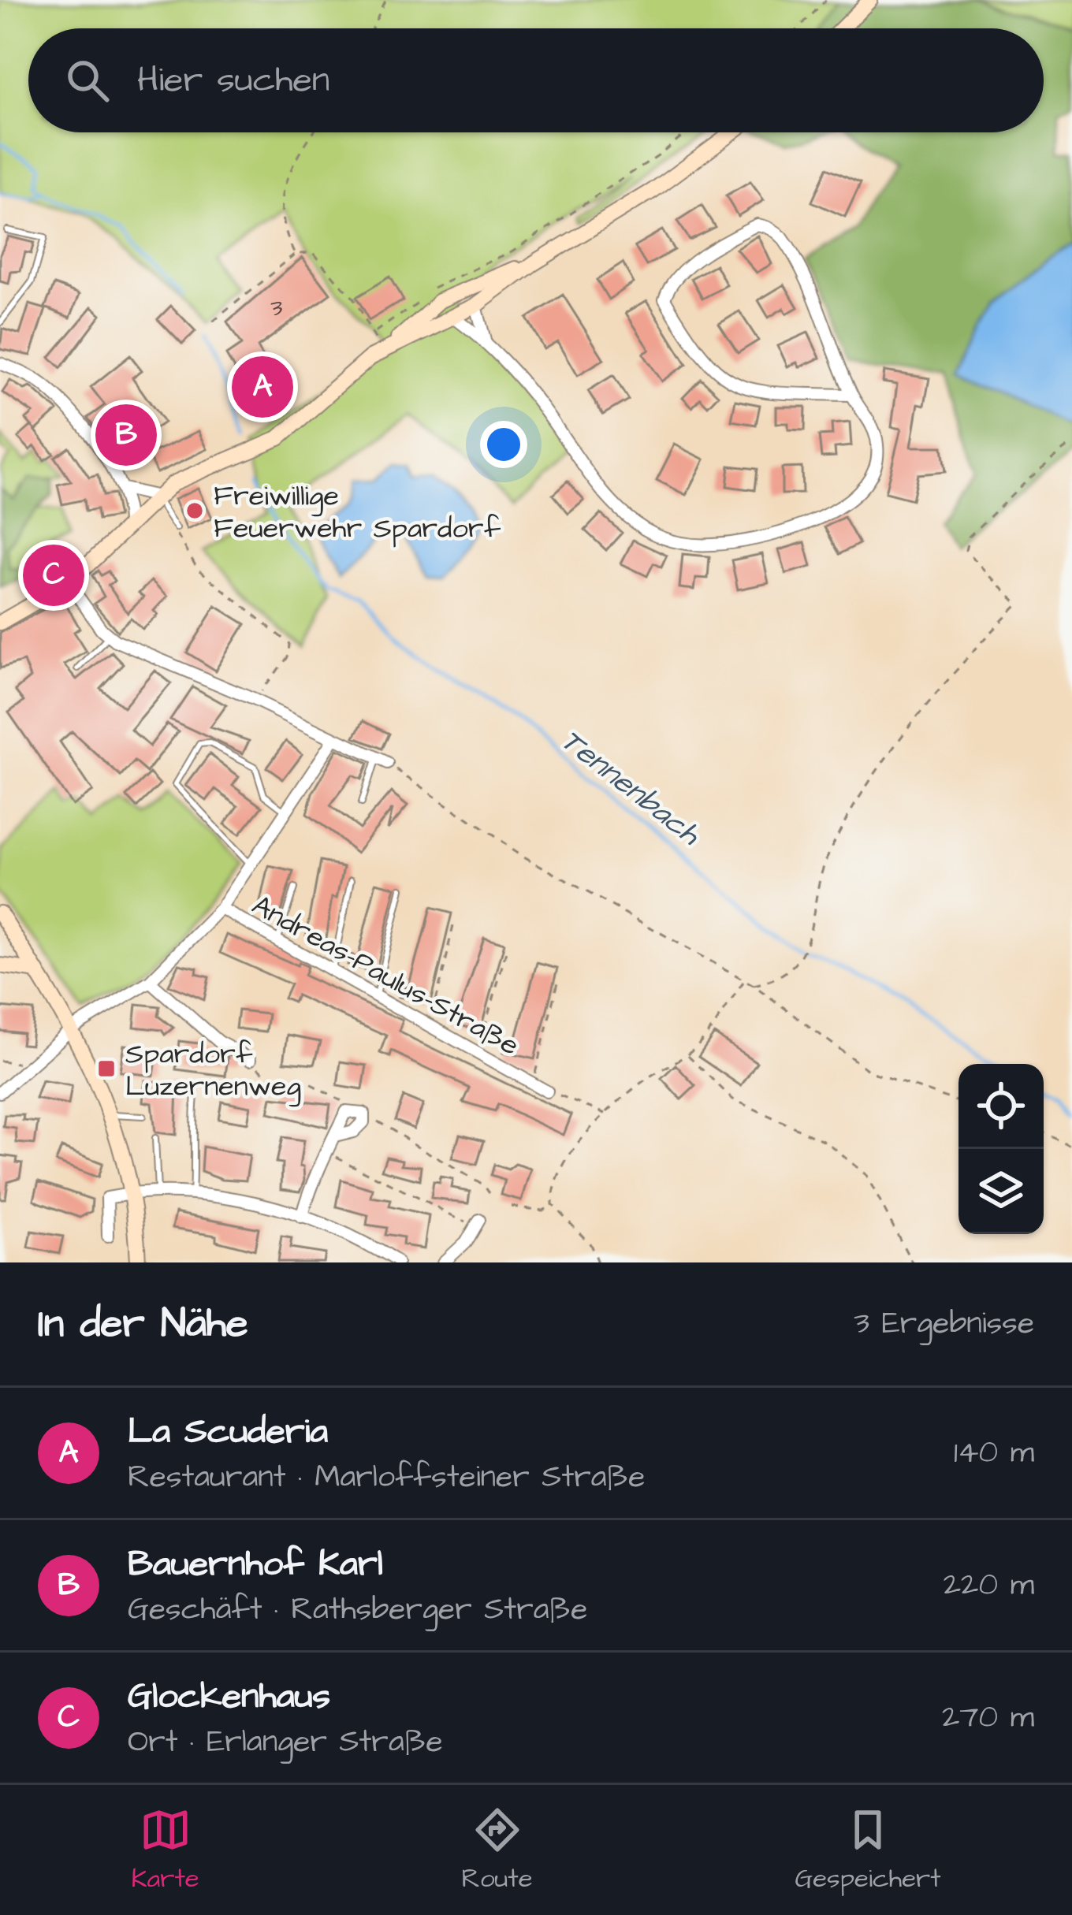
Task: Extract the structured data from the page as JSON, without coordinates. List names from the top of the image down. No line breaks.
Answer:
{"streets":{"street":["Andreas-Paulus-Straße"]},"water":["Tennenbach"],"places":{"other":["Freiwillige Feuerwehr Spardorf"],"transit":["Spardorf Luzernenweg"]},"house_numbers":["3"],"page":{"search":"Hier suchen","pins":["A","B","C"],"heading":["In der Nähe","3 Ergebnisse"],"list":[{"mark":"A","name":"La Scuderia","note":"Restaurant · Marloffsteiner Straße","value":"140 m"},{"mark":"B","name":"Bauernhof Karl","note":"Geschäft · Rathsberger Straße","value":"220 m"},{"mark":"C","name":"Glockenhaus","note":"Ort · Erlanger Straße","value":"270 m"}],"nav":["Karte","Route","Gespeichert"]}}
